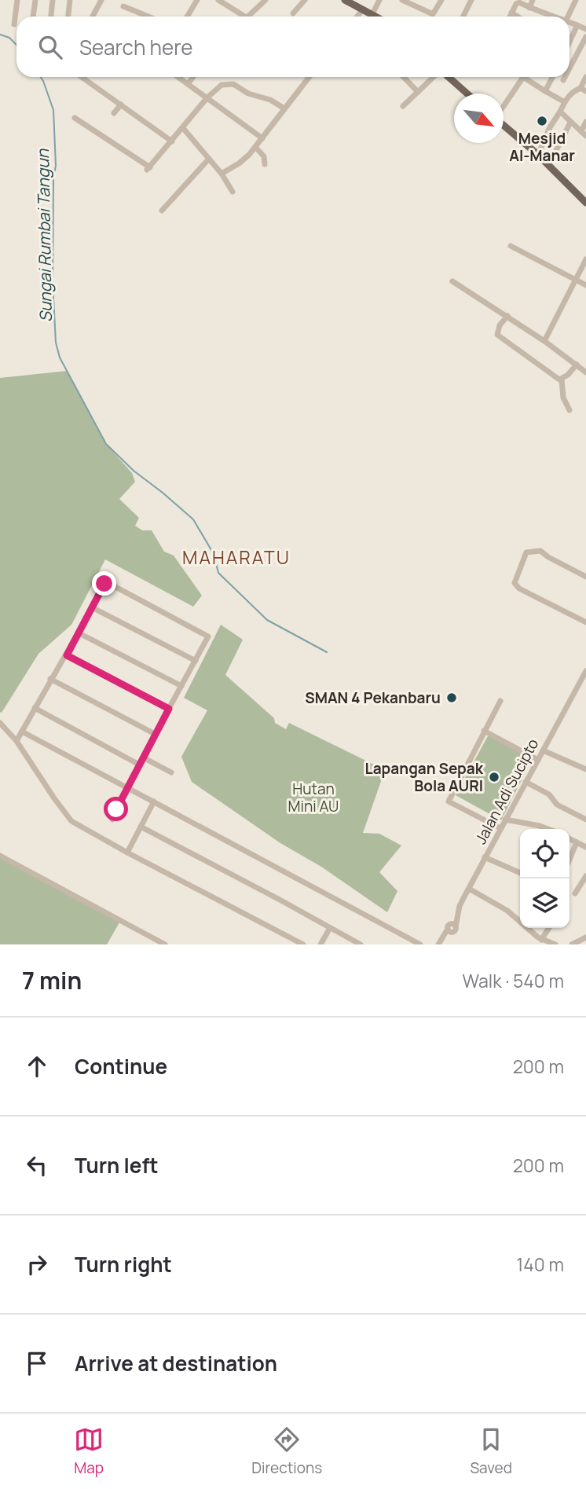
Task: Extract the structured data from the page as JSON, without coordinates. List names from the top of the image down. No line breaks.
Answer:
{"streets":{"street":["Jalan Adi Sucipto"]},"districts":["MAHARATU"],"water":["Sungai Rumbai Tangun"],"parks":["Hutan Mini AU"],"places":["Mesjid Al-Manar","SMAN 4 Pekanbaru","Lapangan Sepak Bola AURI"],"north":"bottom right","page":{"search":"Search here","heading":["7 min","Walk · 540 m"],"list":[["Continue","200 m"],["Turn left","200 m"],["Turn right","140 m"],"Arrive at destination"],"nav":["Map","Directions","Saved"]}}
